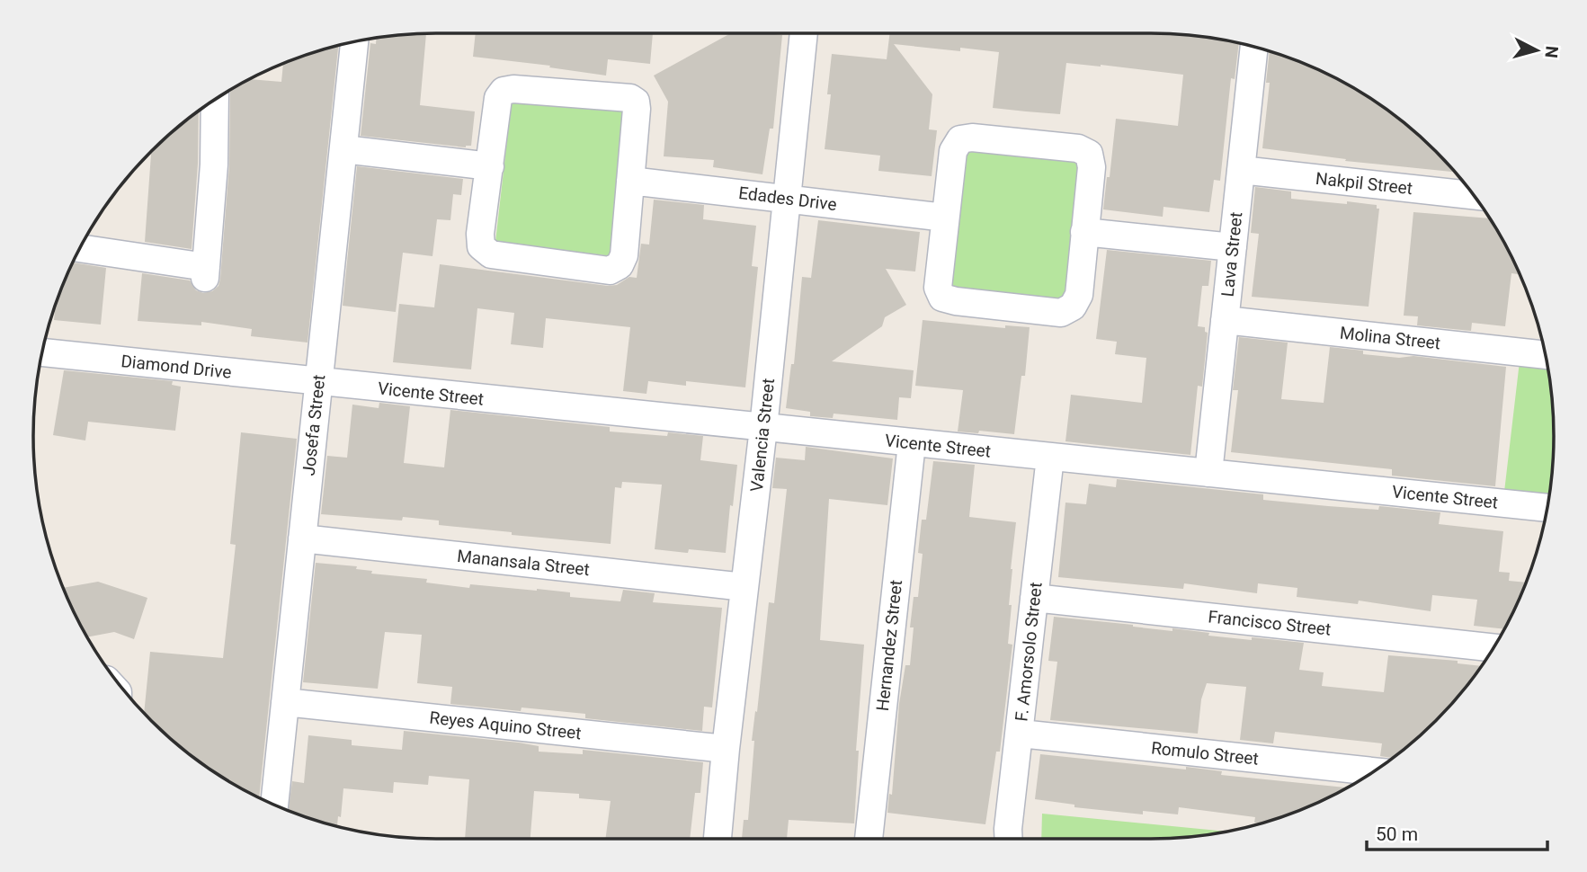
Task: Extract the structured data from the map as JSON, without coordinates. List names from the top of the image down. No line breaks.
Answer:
{"streets":{"street":["Nakpil Street","Edades Drive","Lava Street","Molina Street","Diamond Drive","Vicente Street","Josefa Street","Valencia Street","Manansala Street","Francisco Street","Hernandez Street","F. Amorsolo Street","Reyes Aquino Street","Romulo Street"]},"crossings":[["Nakpil Street","Lava Street"],["Edades Drive","Valencia Street"],["Lava Street","Molina Street"],["Lava Street","Vicente Street"],["Diamond Drive","Vicente Street"],["Diamond Drive","Josefa Street"],["Vicente Street","Josefa Street"],["Vicente Street","Valencia Street"],["Vicente Street","Hernandez Street"],["Vicente Street","F. Amorsolo Street"],["Josefa Street","Manansala Street"],["Josefa Street","Reyes Aquino Street"],["Valencia Street","Manansala Street"],["Valencia Street","Reyes Aquino Street"],["Francisco Street","F. Amorsolo Street"],["F. Amorsolo Street","Romulo Street"]],"scale_bar":"50 m","north":"right"}
